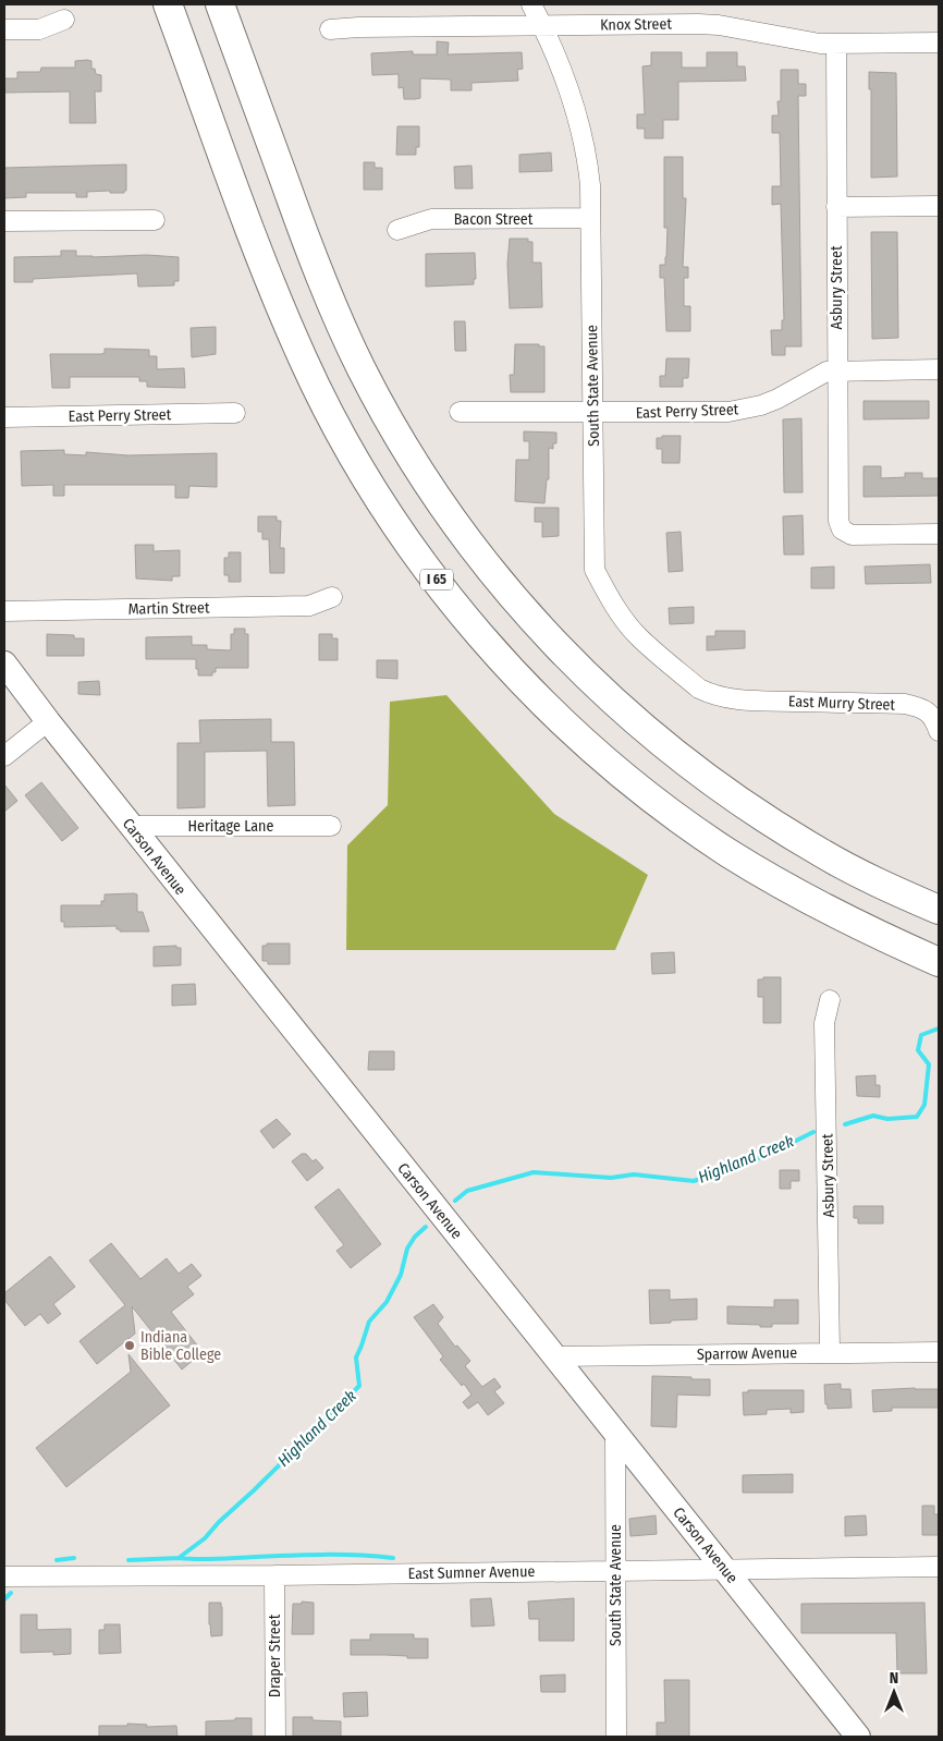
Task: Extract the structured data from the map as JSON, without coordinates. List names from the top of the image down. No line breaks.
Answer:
{"streets":{"highway":["I 65"],"main road":["Carson Avenue"],"street":["Knox Street","Bacon Street","Asbury Street","South State Avenue","East Perry Street","Martin Street","East Murry Street","Heritage Lane","Sparrow Avenue","East Sumner Avenue","Draper Street"]},"crossings":[["Knox Street","Asbury Street"],["Knox Street","South State Avenue"],["Bacon Street","South State Avenue"],["Asbury Street","East Perry Street"],["Asbury Street","Sparrow Avenue"],["South State Avenue","East Perry Street"],["South State Avenue","East Murry Street"],["South State Avenue","Carson Avenue"],["South State Avenue","East Sumner Avenue"],["Heritage Lane","Carson Avenue"],["Carson Avenue","Sparrow Avenue"],["Carson Avenue","East Sumner Avenue"],["East Sumner Avenue","Draper Street"]],"water":["Highland Creek"],"places":["Indiana Bible College"],"north":"top"}
